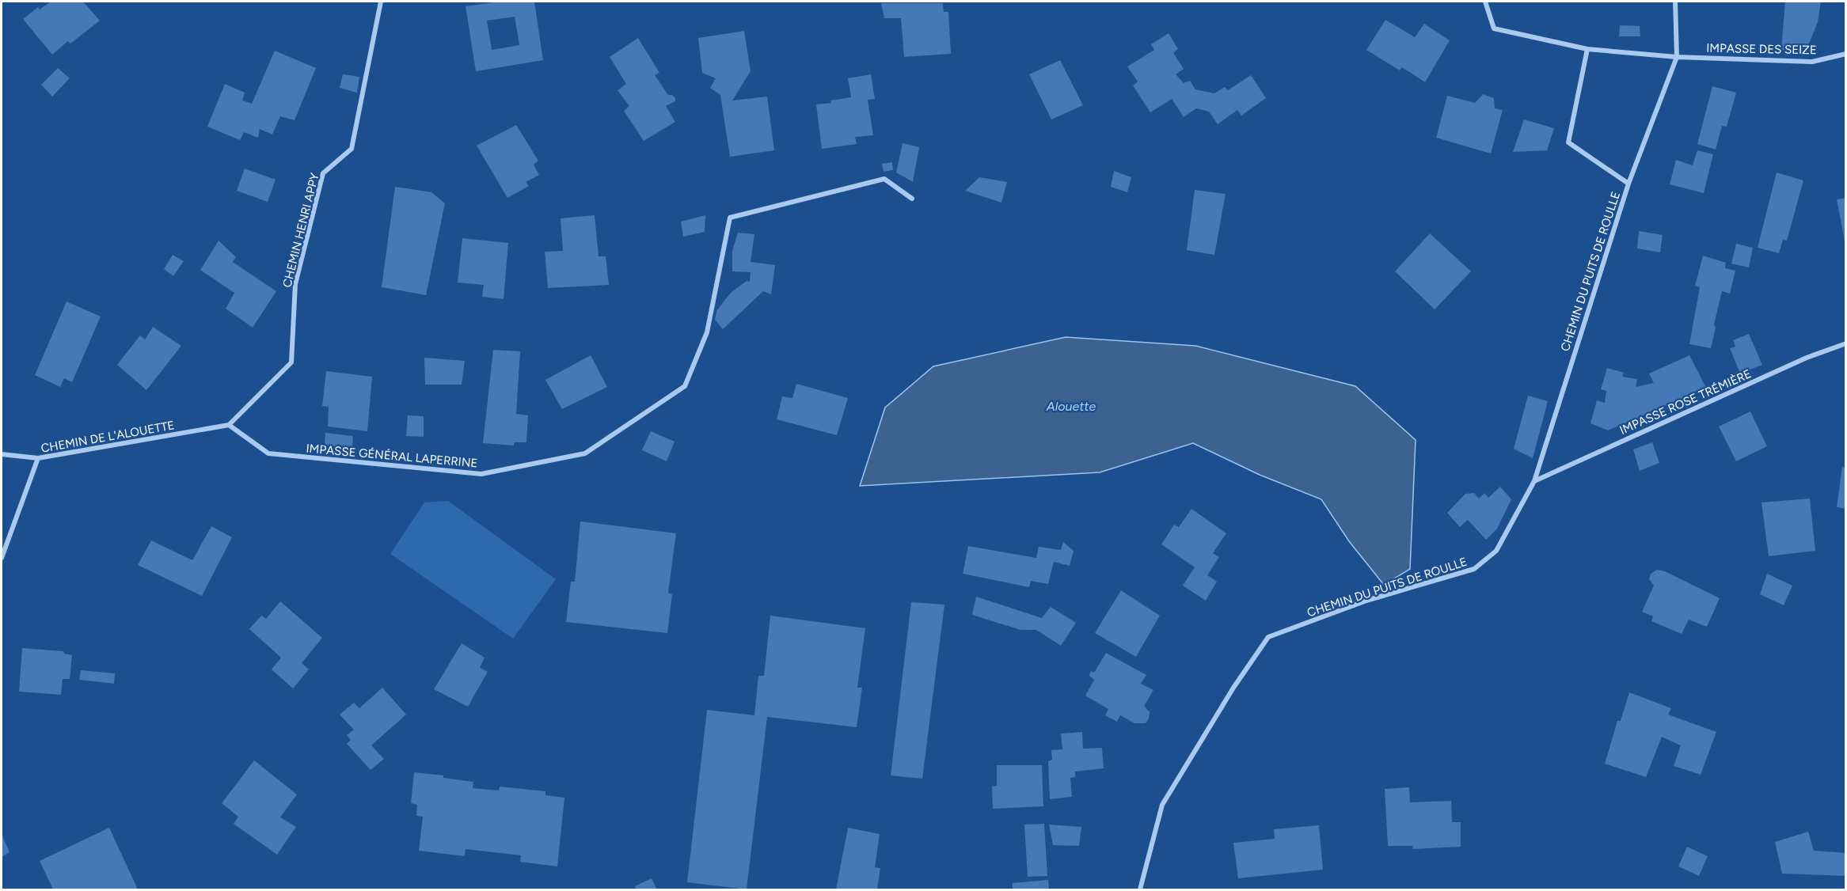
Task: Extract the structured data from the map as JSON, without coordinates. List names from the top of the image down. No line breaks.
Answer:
{"streets":{"street":["IMPASSE DES SEIZE","CHEMIN HENRI APPY","CHEMIN DU PUITS DE ROULLE","IMPASSE ROSE TRÉMIÈRE","CHEMIN DE L'ALOUETTE","IMPASSE GÉNÉRAL LAPERRINE"]},"crossings":[["IMPASSE DES SEIZE","CHEMIN DU PUITS DE ROULLE"],["CHEMIN HENRI APPY","CHEMIN DE L'ALOUETTE"],["CHEMIN HENRI APPY","IMPASSE GÉNÉRAL LAPERRINE"],["CHEMIN DU PUITS DE ROULLE","IMPASSE ROSE TRÉMIÈRE"],["CHEMIN DE L'ALOUETTE","IMPASSE GÉNÉRAL LAPERRINE"]],"water":["Alouette"]}
